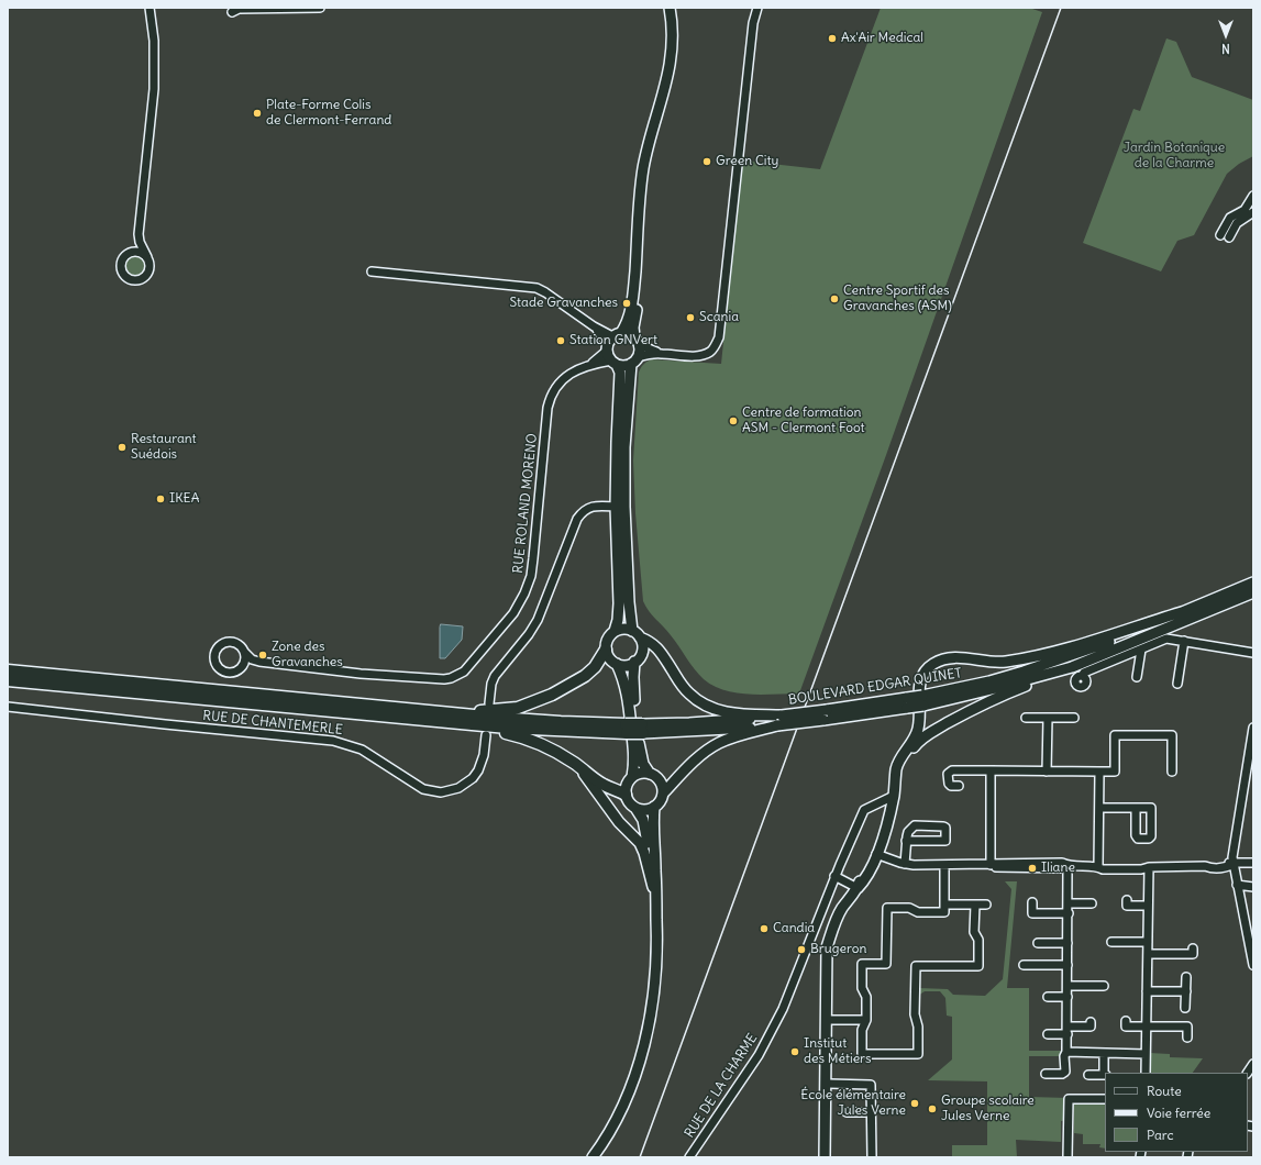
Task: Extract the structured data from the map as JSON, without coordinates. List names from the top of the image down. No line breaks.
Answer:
{"streets":{"main road":["BOULEVARD EDGAR QUINET"],"street":["RUE ROLAND MORENO","RUE DE CHANTEMERLE","RUE DE LA CHARME"]},"parks":["Jardin Botanique de la Charme"],"places":["Ax'Air Medical","Plate-Forme Colis de Clermont-Ferrand","Green City","Centre Sportif des Gravanches (ASM)","Stade Gravanches","Scania","Station GNVert","Centre de formation ASM - Clermont Foot","Restaurant Suédois","IKEA","Zone des Gravanches","Iliane","Candia","Brugeron","Institut des Métiers","École élémentaire Jules Verne","Groupe scolaire Jules Verne"],"legend":["Route","Voie ferrée","Parc"],"north":"bottom"}
